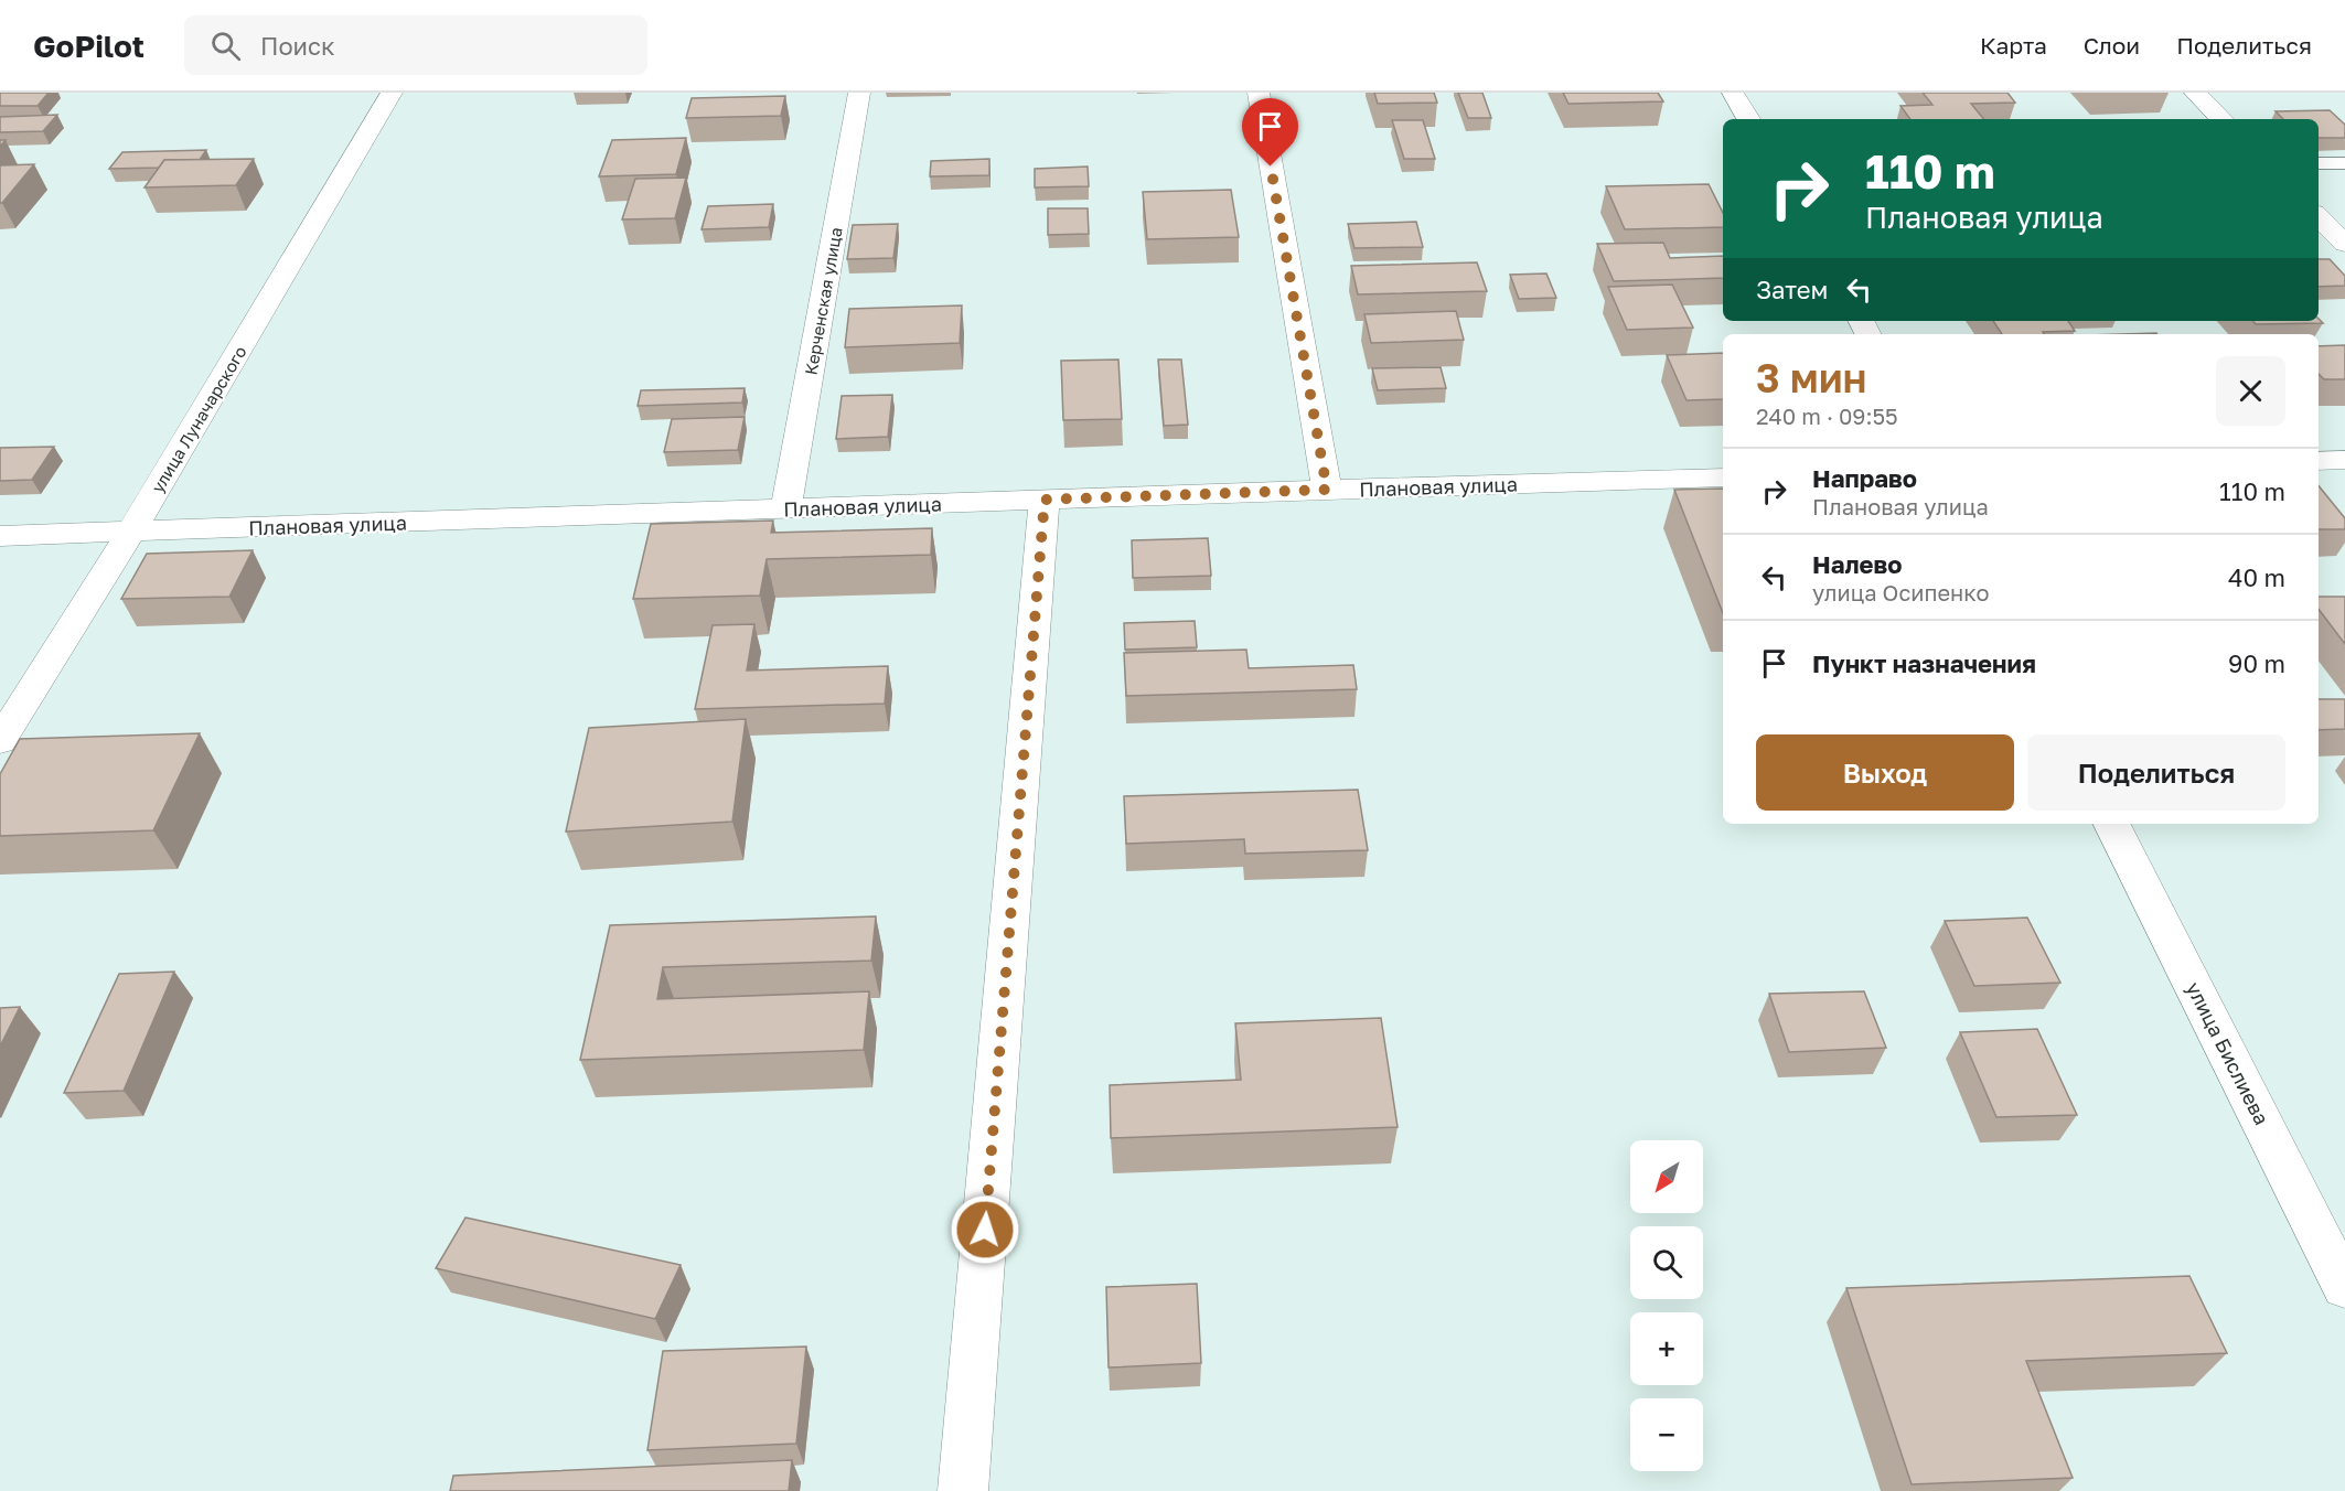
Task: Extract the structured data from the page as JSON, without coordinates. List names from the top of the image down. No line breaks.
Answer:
{"streets":{"street":["Керченская улица","улица Луначарского","Плановая улица","улица Бислиева"]},"crossings":[["Керченская улица","Плановая улица"],["улица Луначарского","Плановая улица"]],"north":"bottom left","page":{"header":"GoPilot","search":"Поиск","nav":["Карта","Слои","Поделиться"],"turn":["110 m","Плановая улица"],"then":"Затем","heading":["3 мин","240 m · 09:55"],"list":[{"name":"Направо","note":"Плановая улица","value":"110 m"},{"name":"Налево","note":"улица Осипенко","value":"40 m"},{"name":"Пункт назначения","value":"90 m"}],"buttons":["Выход","Поделиться"],"map_buttons":["+","−"]}}
